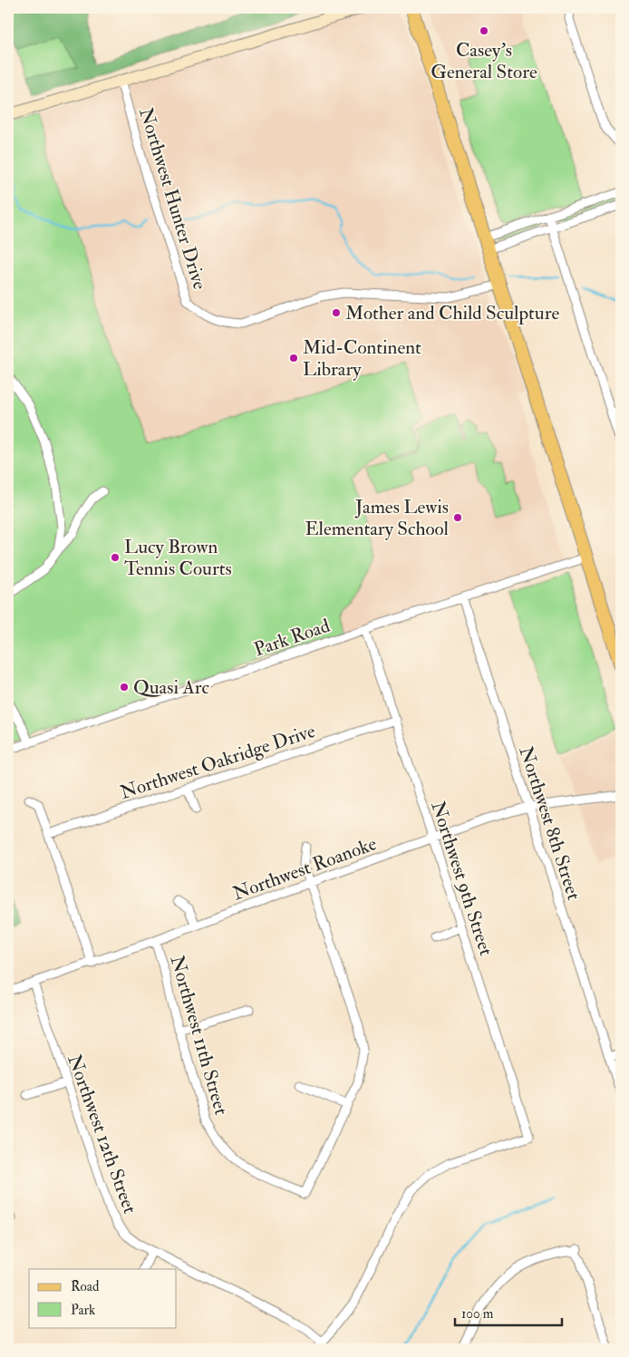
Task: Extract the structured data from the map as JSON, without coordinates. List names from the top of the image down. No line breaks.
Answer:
{"streets":{"street":["Northwest Hunter Drive","Park Road","Northwest Oakridge Drive","Northwest 8th Street","Northwest Roanoke","Northwest 9th Street","Northwest 11th Street","Northwest 12th Street"]},"crossings":[["Park Road","Northwest 8th Street"],["Park Road","Northwest 9th Street"],["Northwest Oakridge Drive","Northwest 9th Street"],["Northwest 8th Street","Northwest Roanoke"],["Northwest Roanoke","Northwest 9th Street"],["Northwest Roanoke","Northwest 11th Street"],["Northwest Roanoke","Northwest 12th Street"],["Northwest 9th Street","Northwest 12th Street"]],"places":["Casey's General Store","Mother and Child Sculpture","Mid-Continent Library","James Lewis Elementary School","Lucy Brown Tennis Courts","Quasi Arc"],"legend":["Road","Park"],"scale_bar":"100 m"}
